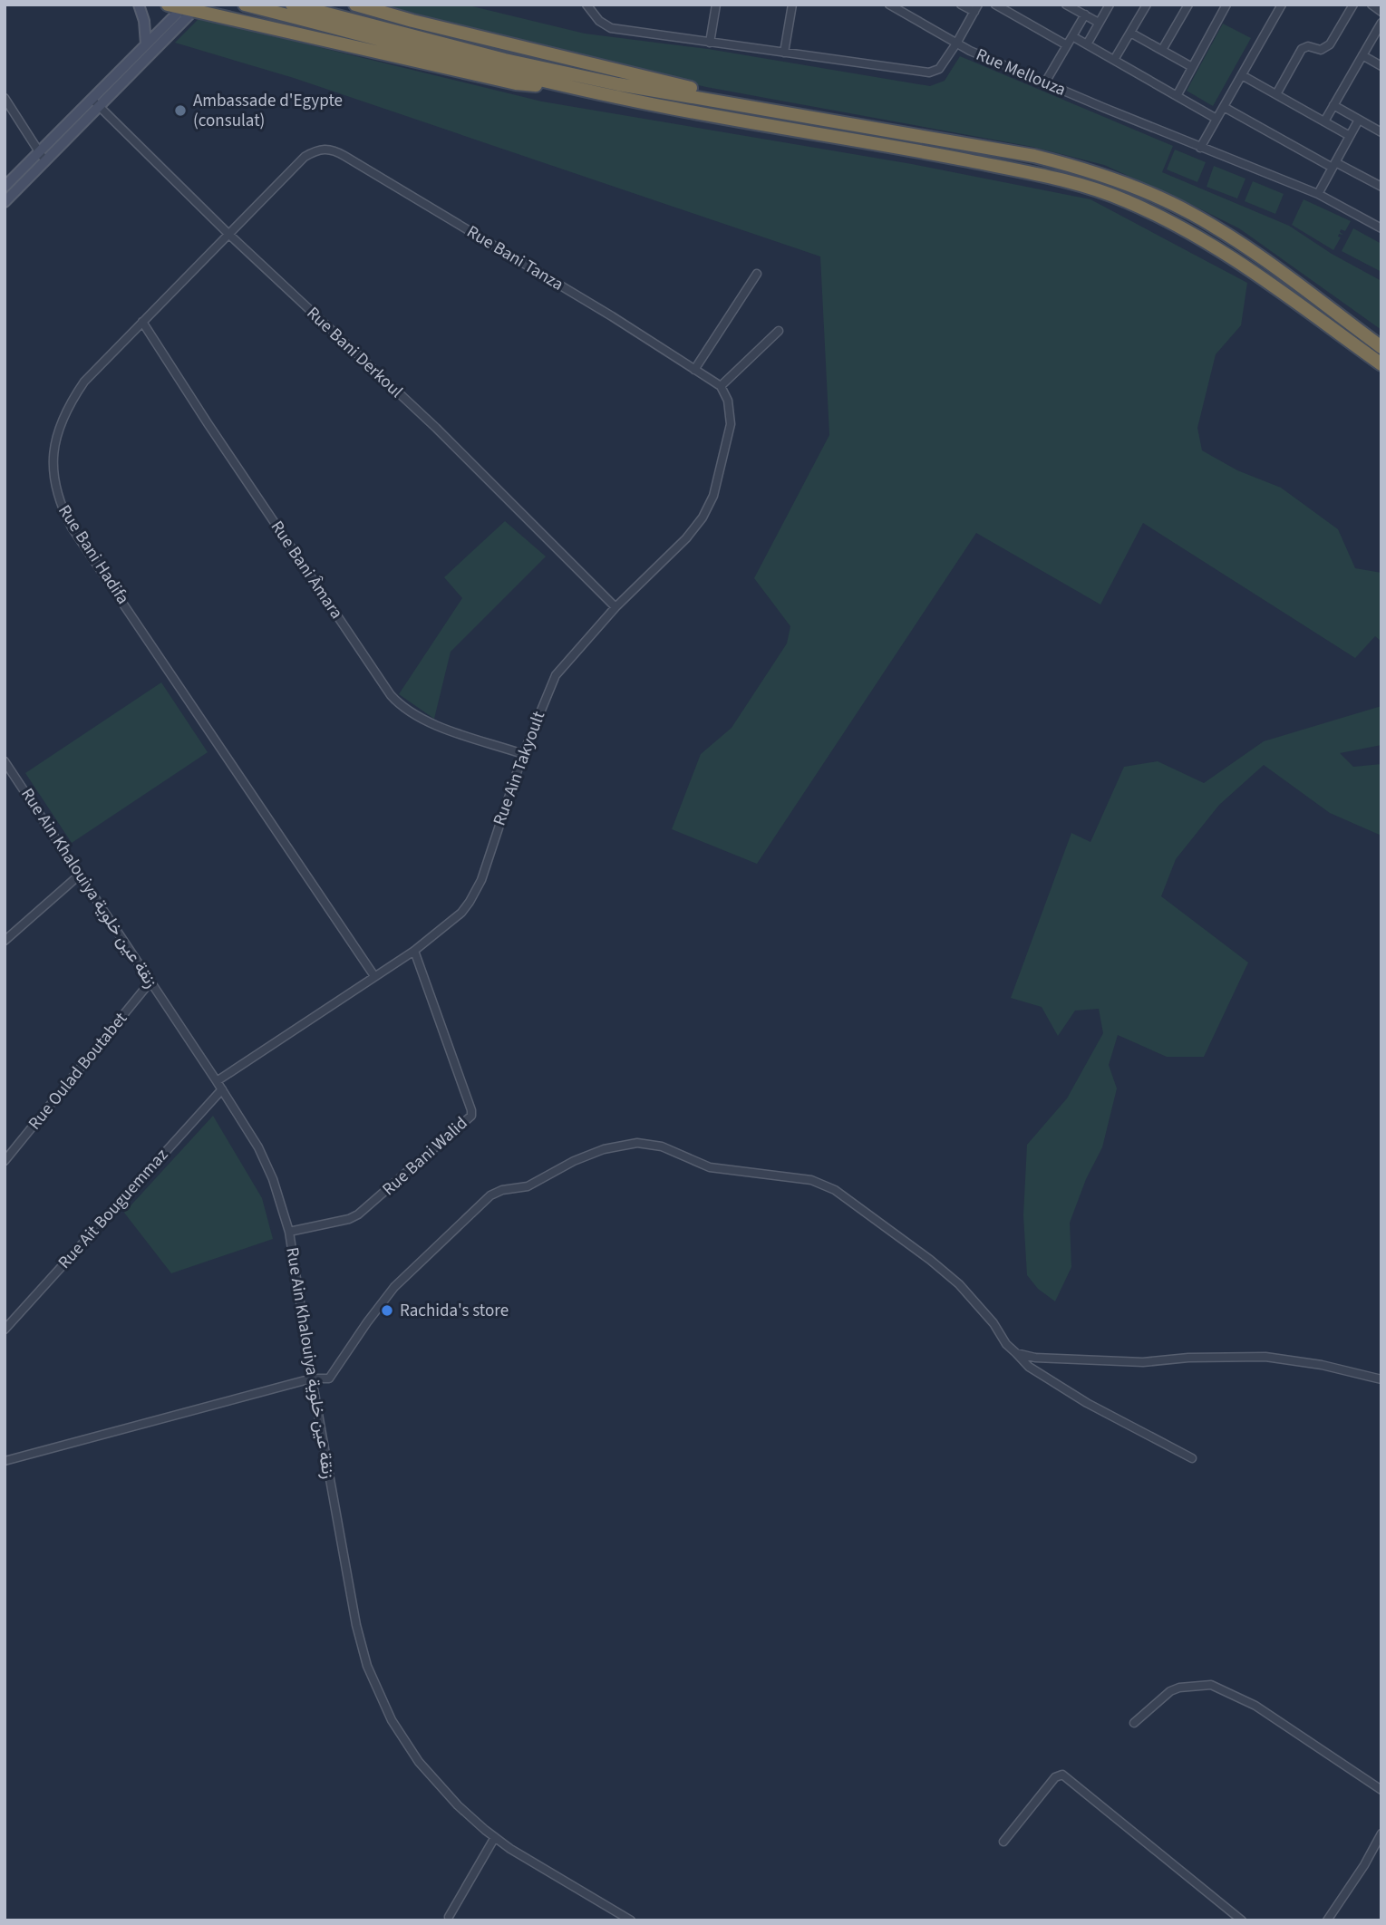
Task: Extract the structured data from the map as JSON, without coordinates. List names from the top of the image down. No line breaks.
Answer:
{"streets":{"street":["Rue Mellouza","Rue Bani Tanza","Rue Bani Derkoul","Rue Bani Hadifa","Rue Bani Âmara","Rue Ain Takyoult","Rue Ain Khalouiya زنقة عين خلوية","Rue Oulad Boutabet","Rue Bani Walid","Rue Ait Bouguemmaz"]},"crossings":[["Rue Bani Tanza","Rue Bani Hadifa"],["Rue Bani Tanza","Rue Ain Takyoult"],["Rue Bani Derkoul","Rue Bani Hadifa"],["Rue Bani Derkoul","Rue Ain Takyoult"],["Rue Bani Hadifa","Rue Bani Âmara"],["Rue Bani Hadifa","Rue Ain Takyoult"],["Rue Bani Âmara","Rue Ain Takyoult"],["Rue Ain Takyoult","Rue Ain Khalouiya زنقة عين خلوية"],["Rue Ain Takyoult","Rue Bani Walid"],["Rue Ain Khalouiya زنقة عين خلوية","Rue Oulad Boutabet"],["Rue Ain Khalouiya زنقة عين خلوية","Rue Bani Walid"],["Rue Ain Khalouiya زنقة عين خلوية","Rue Ait Bouguemmaz"]],"places":["Ambassade d'Egypte (consulat)","Rachida's store"]}
